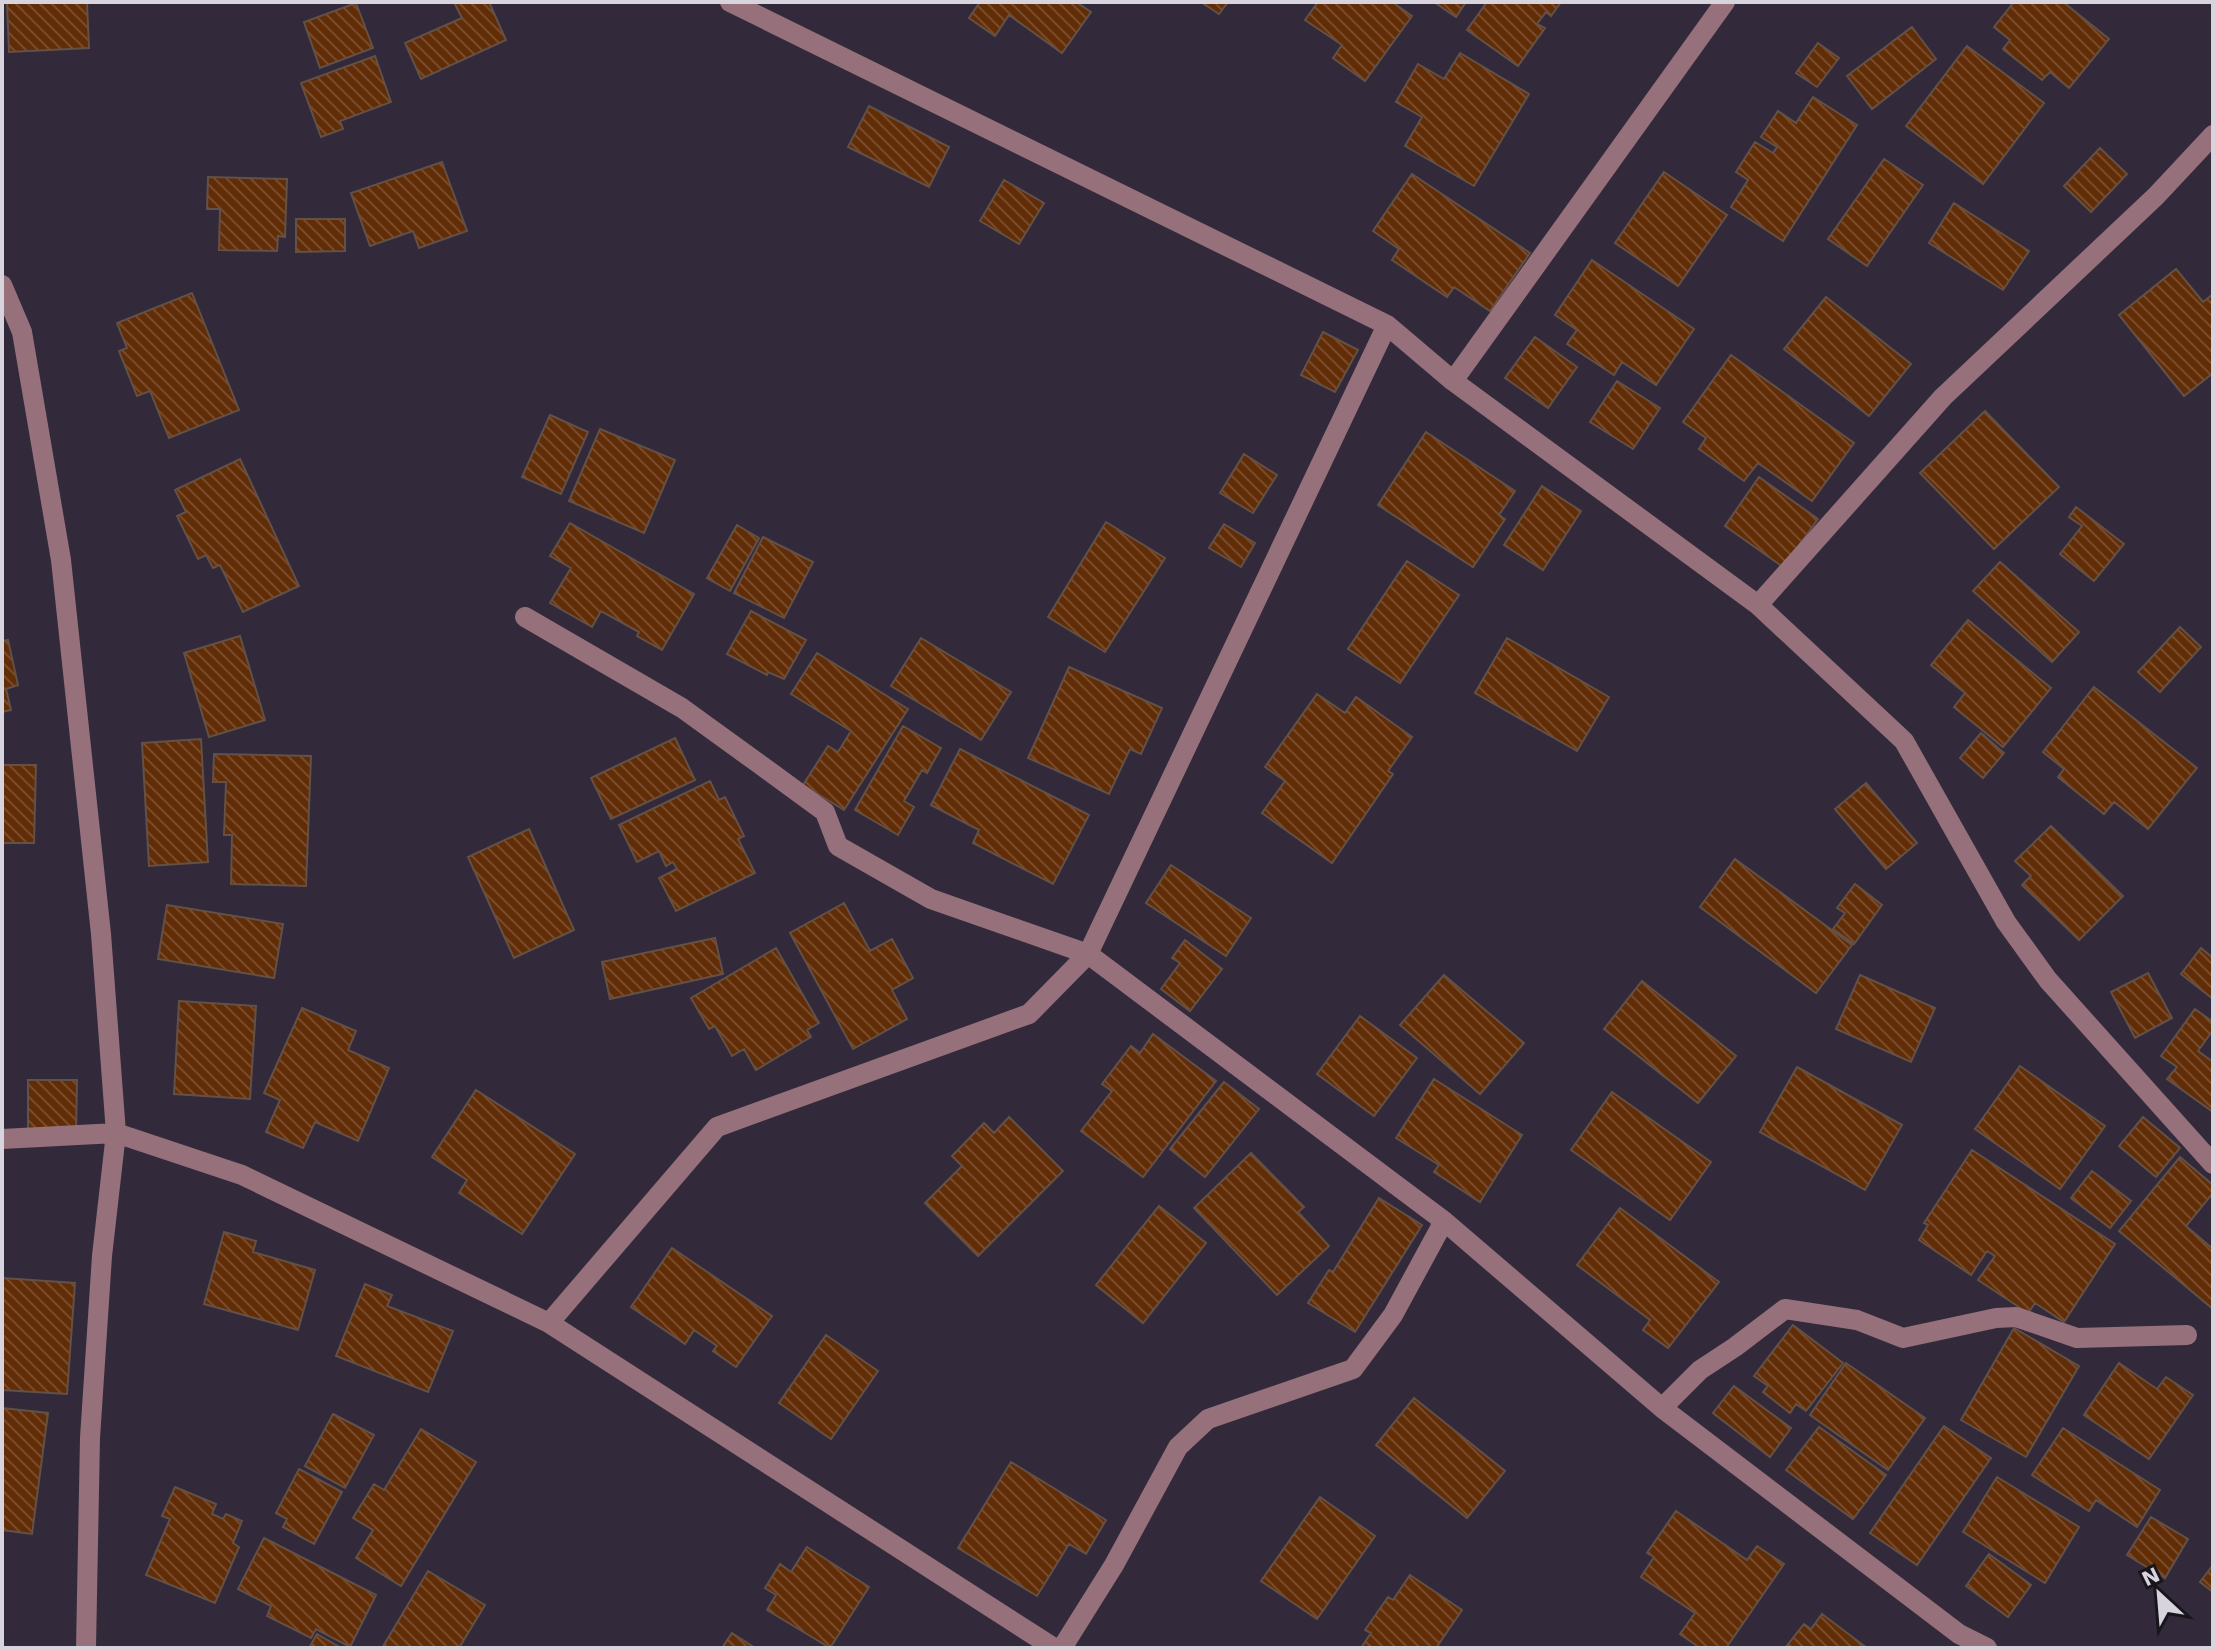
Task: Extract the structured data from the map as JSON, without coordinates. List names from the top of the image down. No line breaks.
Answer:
{"north":"top left"}
